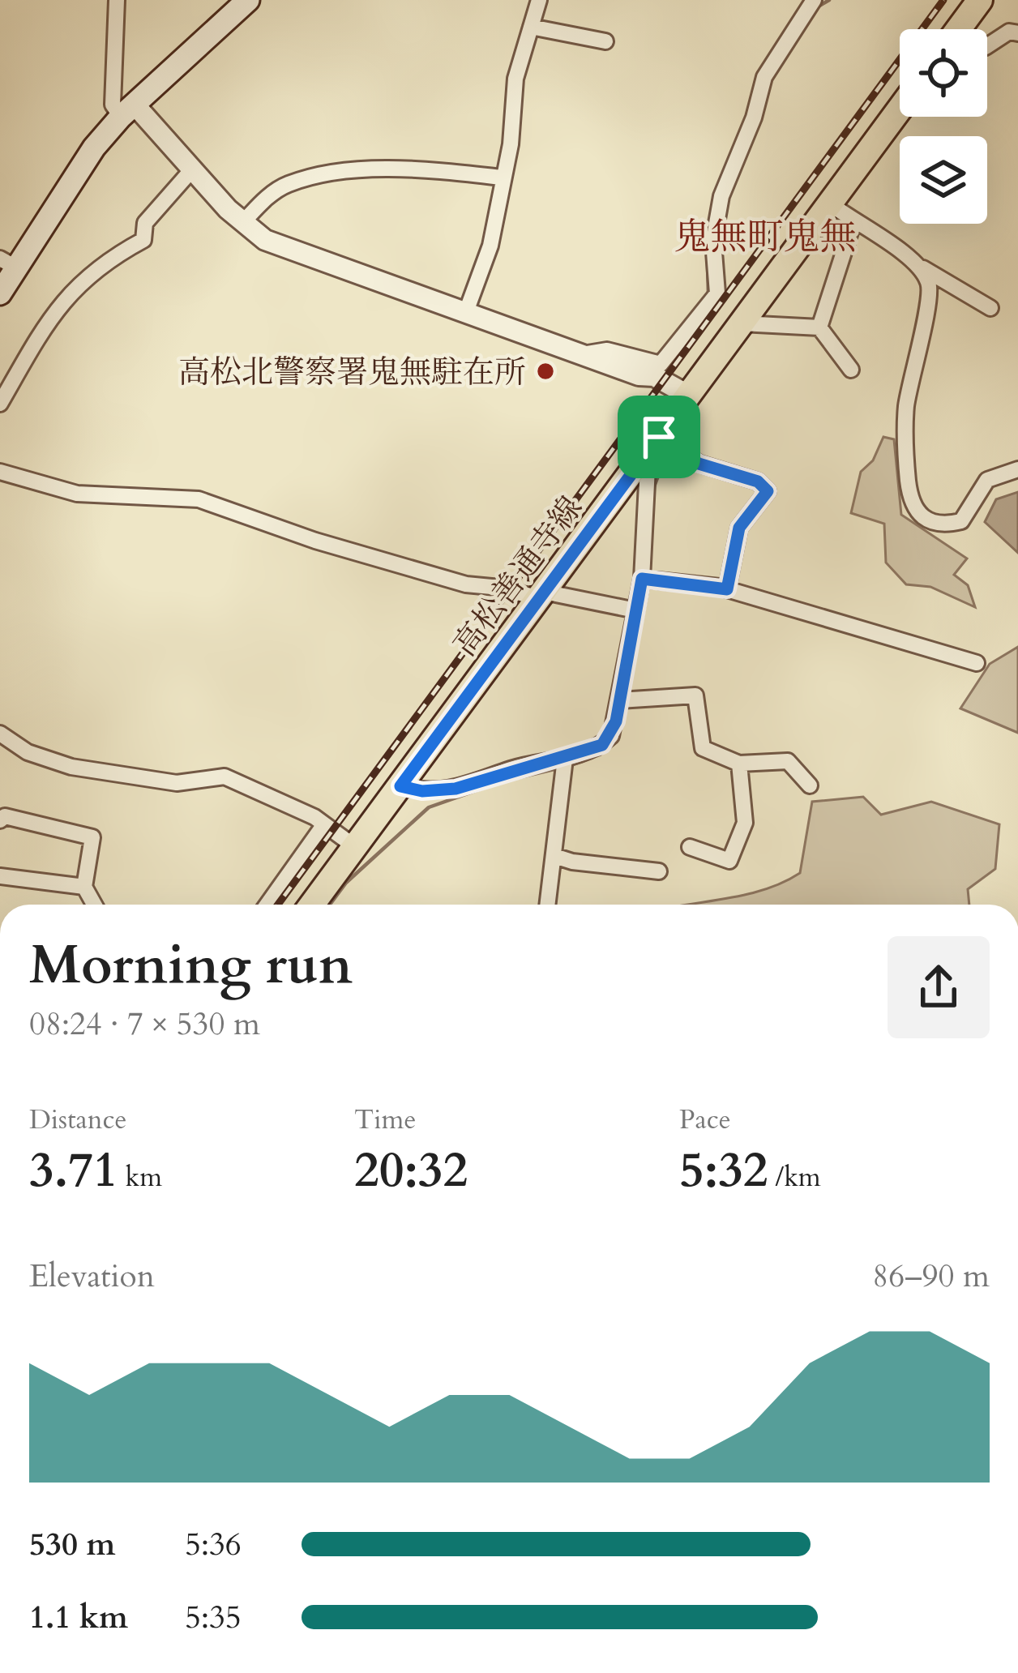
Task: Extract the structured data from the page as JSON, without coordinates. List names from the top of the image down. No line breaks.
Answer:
{"streets":{"main road":["高松善通寺線"]},"districts":["鬼無町鬼無"],"places":["高松北警察署鬼無駐在所"],"page":{"heading":["Morning run","08:24 · 7 × 530 m"],"stats":[["Distance","3.71 km"],["Time","20:32"],["Pace","5:32 /km"]],"chart":["Elevation","86–90 m"],"list":[{"name":"530 m","note":"5:36"},{"name":"1.1 km","note":"5:35"}]}}
